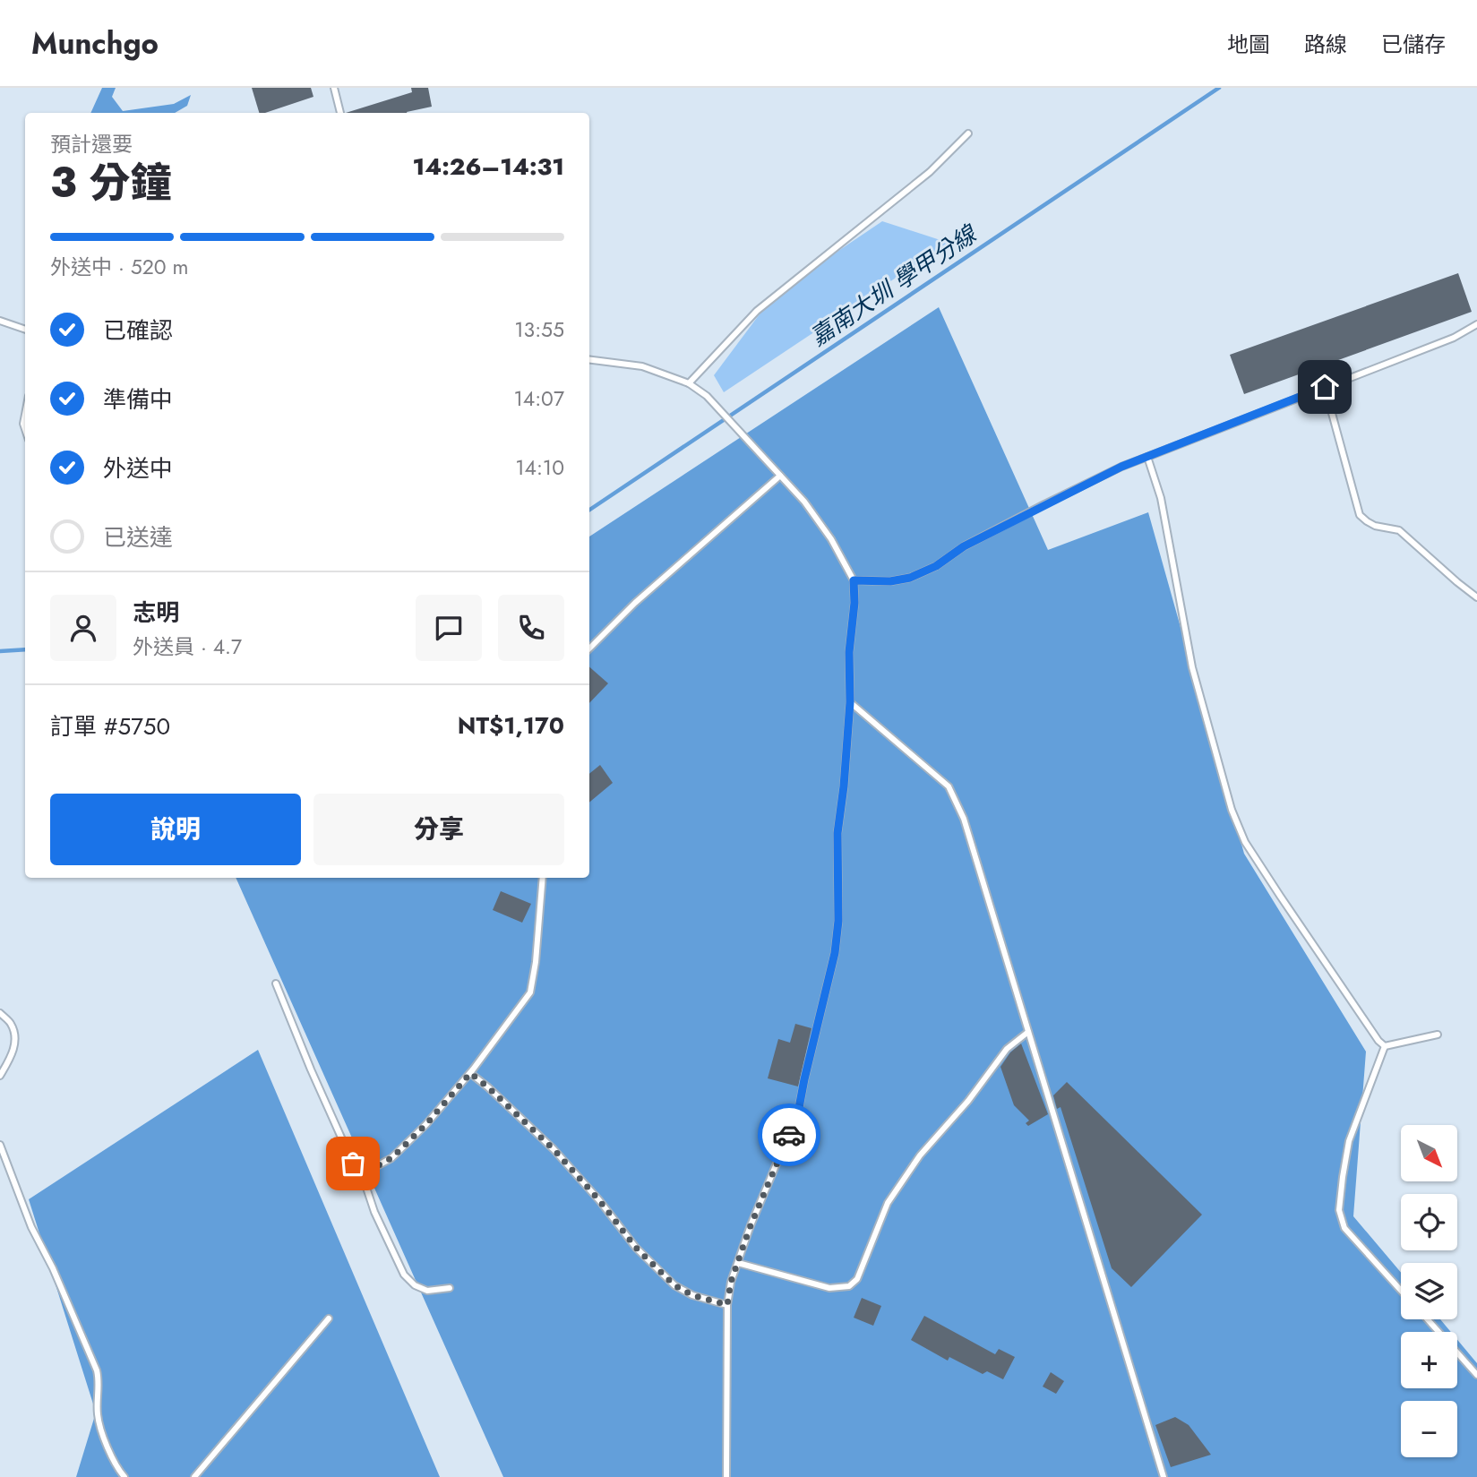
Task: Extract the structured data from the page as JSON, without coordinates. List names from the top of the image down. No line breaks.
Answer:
{"water":["嘉南大圳 學甲分線"],"north":"bottom right","page":{"header":"Munchgo","nav":["地圖","路線","已儲存"],"heading":["3 分鐘","預計還要","14:26–14:31"],"panel":["志明","外送員 · 4.7","訂單 #5750","NT$1,170"],"bar":"外送中 · 520 m","list":[["已確認","13:55"],["準備中","14:07"],["外送中","14:10"],"已送達"],"buttons":["說明","分享"],"map_buttons":["+","−"]}}
